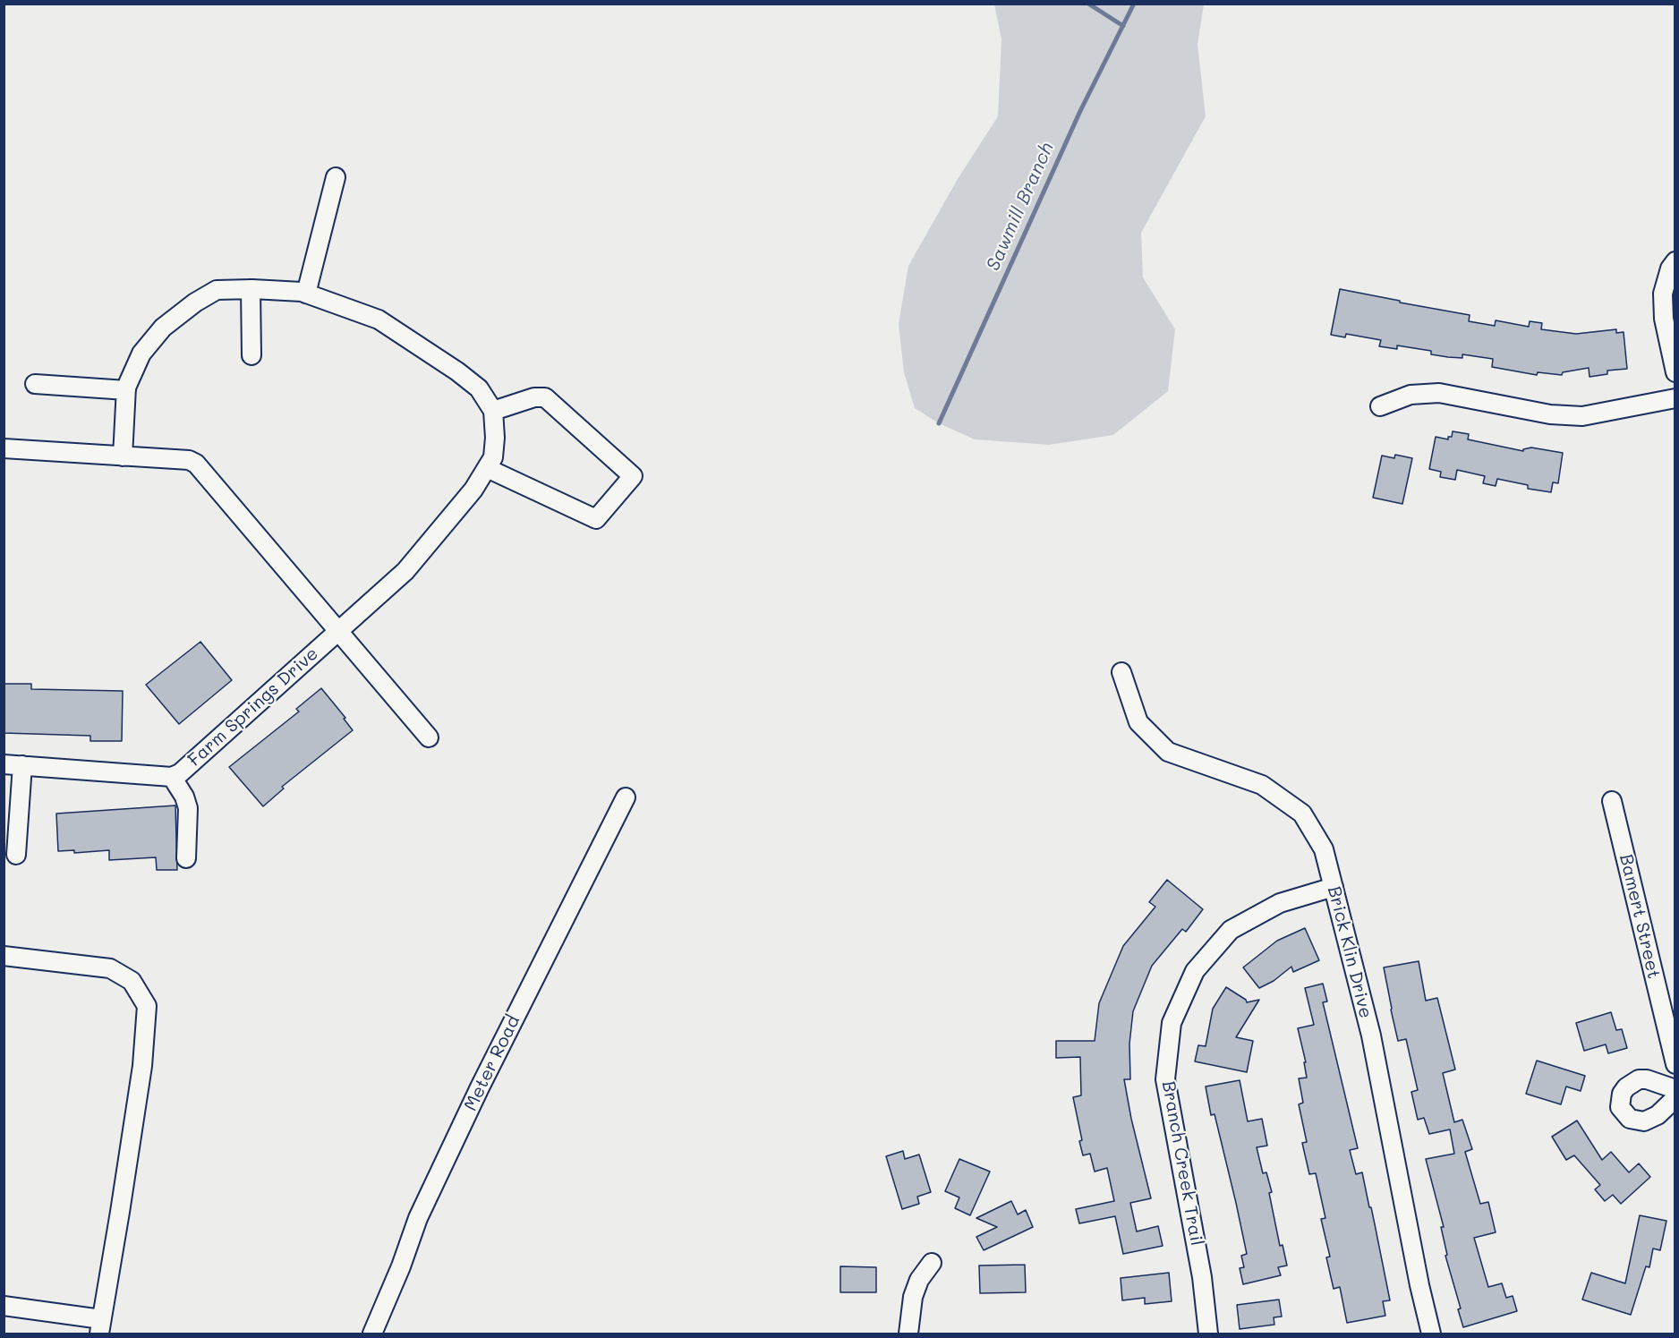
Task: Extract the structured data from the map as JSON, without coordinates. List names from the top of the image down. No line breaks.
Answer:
{"streets":{"street":["Farm Springs Drive","Bamert Street","Brick Klin Drive","Meter Road","Branch Creek Trail"]},"crossings":[["Brick Klin Drive","Branch Creek Trail"]],"water":["Sawmill Branch"]}
